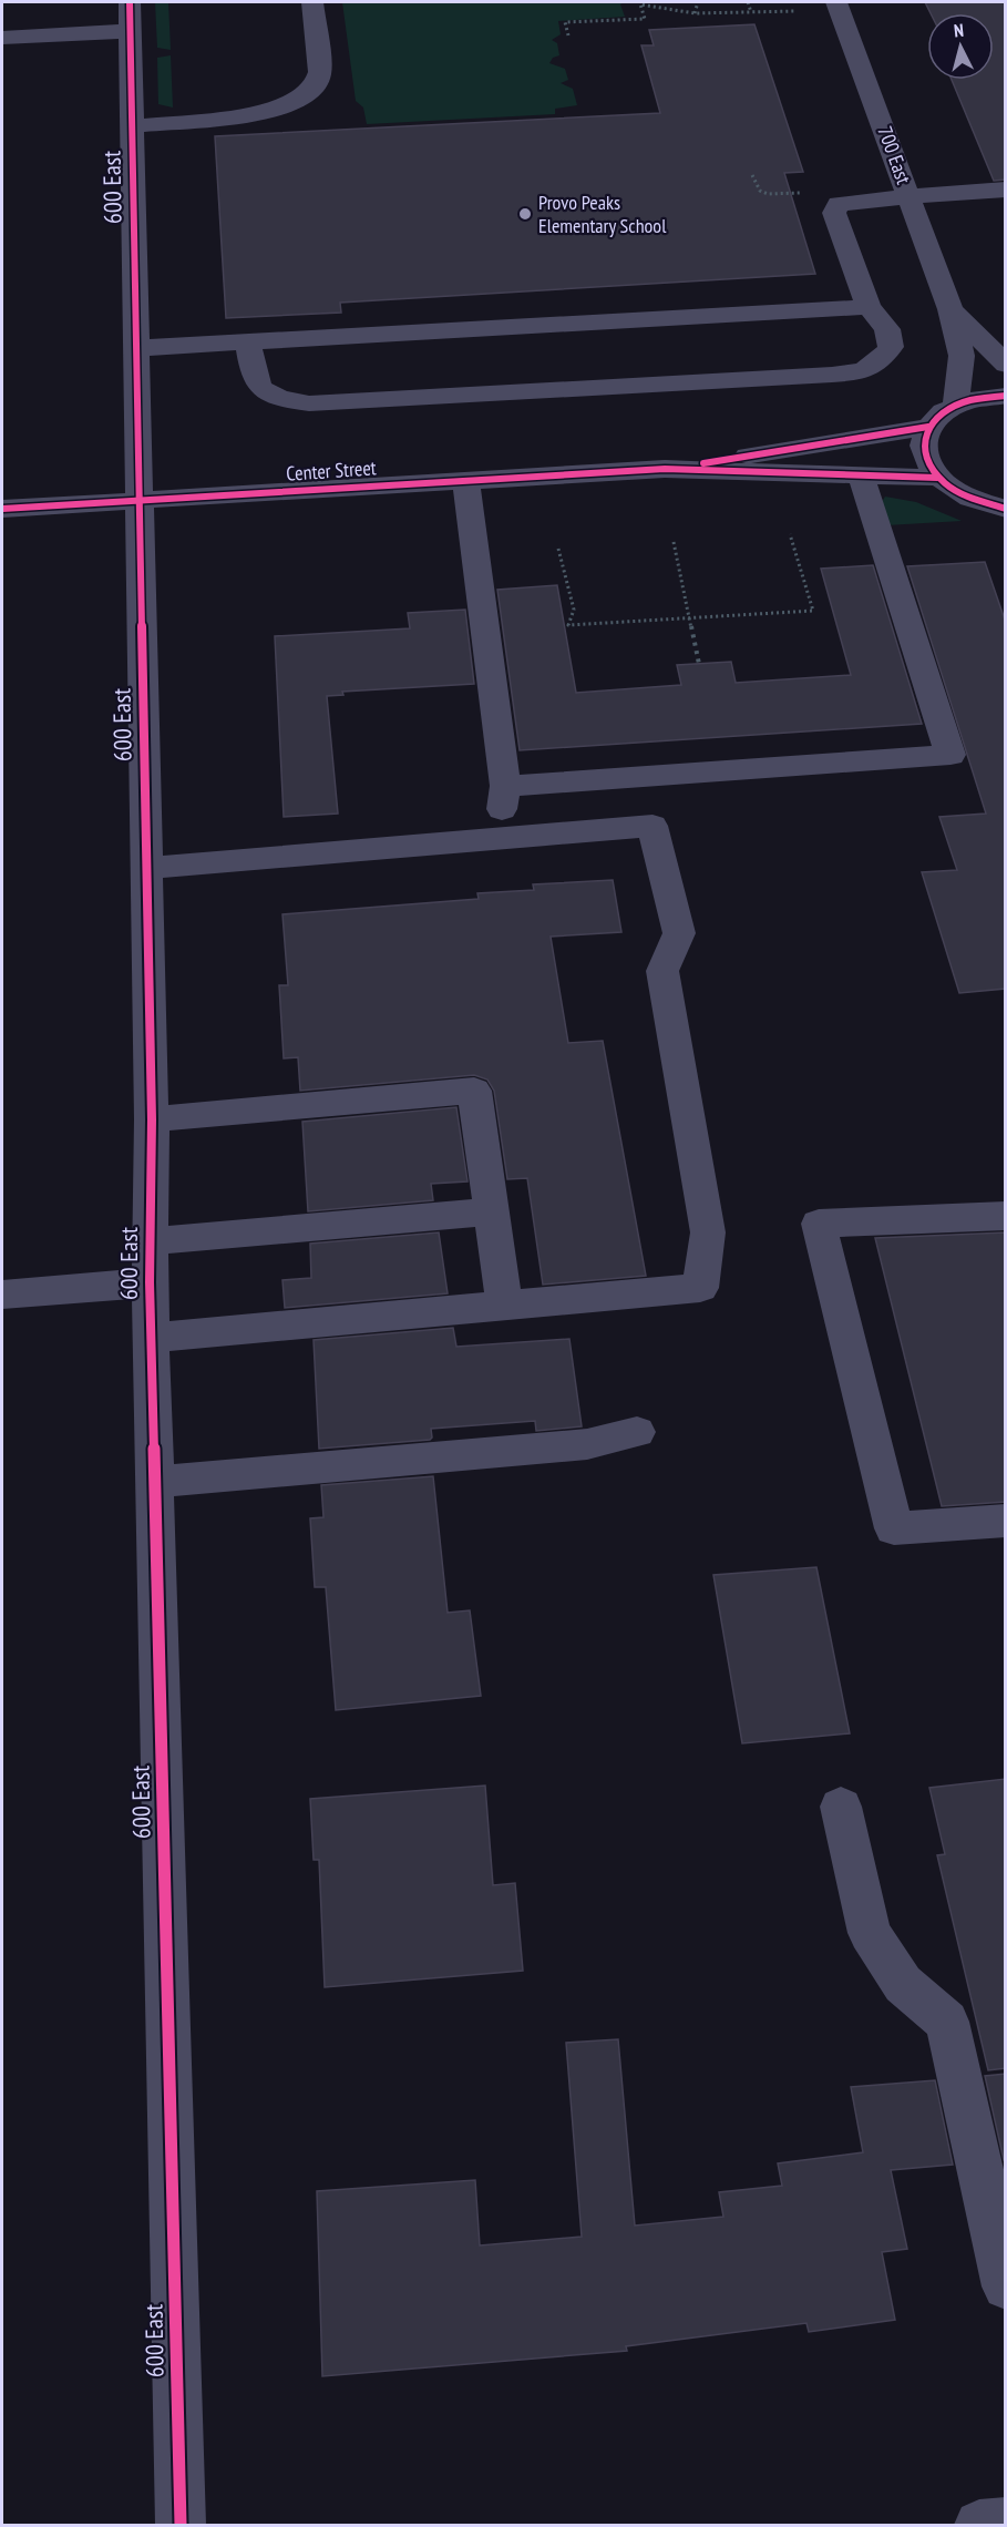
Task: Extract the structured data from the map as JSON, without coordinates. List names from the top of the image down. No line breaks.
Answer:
{"streets":{"street":["700 East","600 East","Center Street"]},"crossings":[["600 East","Center Street"]],"places":["Provo Peaks Elementary School"],"north":"top"}
